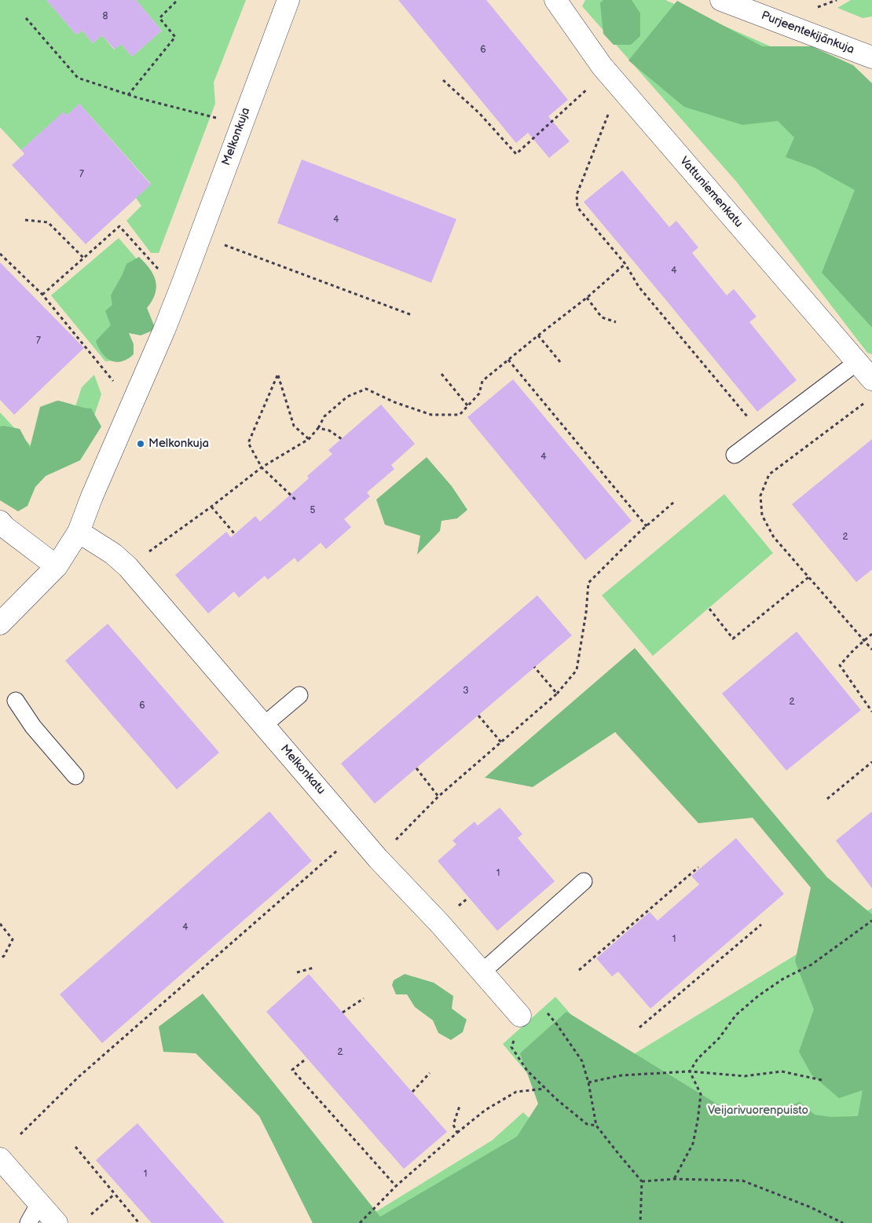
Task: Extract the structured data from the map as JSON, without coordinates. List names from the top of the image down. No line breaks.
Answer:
{"streets":{"street":["Purjeentekijänkuja","Melkonkuja","Vattuniemenkatu","Melkonkatu"]},"crossings":[["Melkonkuja","Melkonkatu"]],"parks":["Veijarivuorenpuisto"],"places":["Melkonkuja"],"house_numbers":["8","6","7","4","4","7","4","5","2","3","2","6","1","4","1","2","1"]}
